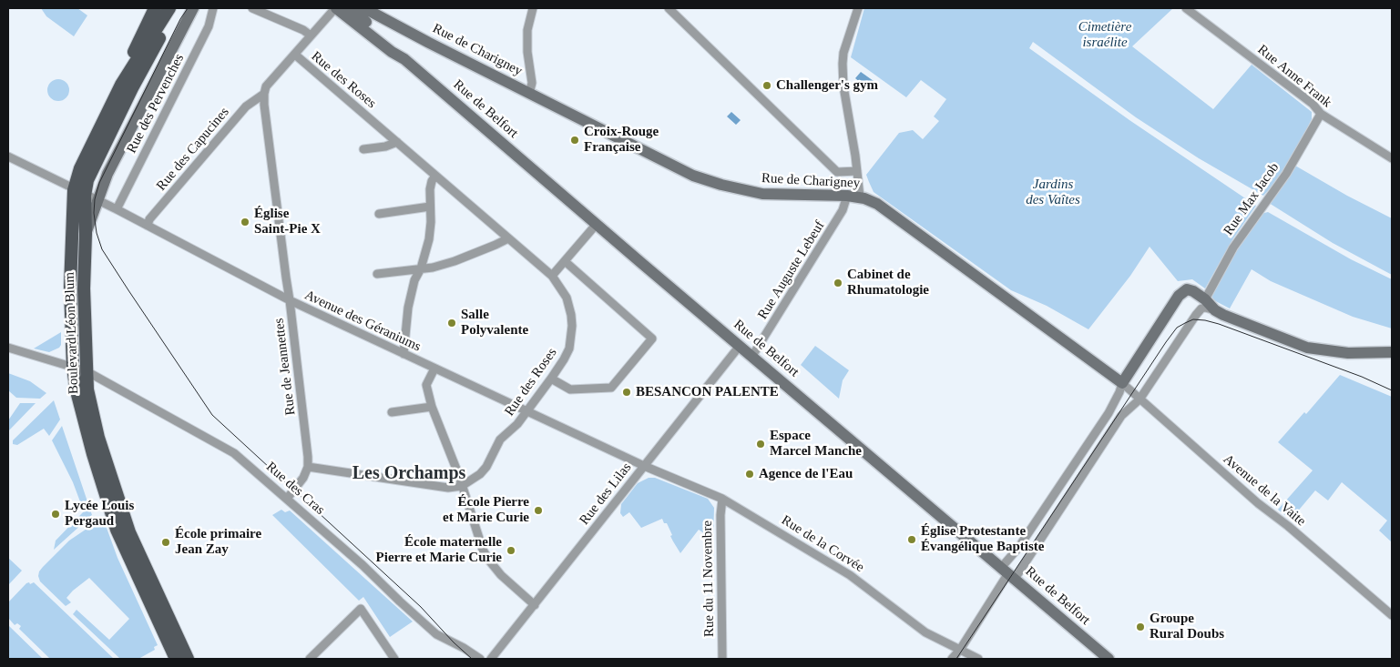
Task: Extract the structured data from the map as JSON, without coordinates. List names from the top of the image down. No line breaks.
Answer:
{"streets":{"main road":["Rue de Charigney","Rue de Belfort","Boulevard Léon Blum"],"street":["Rue Anne Frank","Rue des Roses","Rue des Pervenches","Rue des Capucines","Rue Max Jacob","Rue Auguste Lebeuf","Avenue des Géraniums","Rue de Jeannettes","Rue des Cras","Avenue de la Vaite","Rue des Lilas","Rue de la Corvée","Rue du 11 Novembre"]},"crossings":[["Rue de Charigney","Rue de Belfort"],["Rue de Charigney","Rue Auguste Lebeuf"],["Rue de Charigney","Avenue de la Vaite"],["Rue Anne Frank","Rue Max Jacob"],["Rue des Roses","Avenue des Géraniums"],["Rue des Pervenches","Avenue des Géraniums"],["Rue de Belfort","Rue Auguste Lebeuf"],["Rue de Belfort","Rue des Lilas"],["Rue des Capucines","Avenue des Géraniums"],["Rue des Capucines","Rue de Jeannettes"],["Avenue des Géraniums","Boulevard Léon Blum"],["Avenue des Géraniums","Rue de Jeannettes"],["Avenue des Géraniums","Rue des Lilas"],["Avenue des Géraniums","Rue de la Corvée"],["Boulevard Léon Blum","Rue des Cras"],["Rue des Lilas","Rue de la Corvée"],["Rue de la Corvée","Rue du 11 Novembre"]],"districts":["Les Orchamps"],"parks":["Cimetière israélite","Jardins des Vaîtes"],"places":["Challenger's gym","Croix-Rouge Française","Église Saint-Pie X","Cabinet de Rhumatologie","Salle Polyvalente","BESANCON PALENTE","Espace Marcel Manche","Agence de l'Eau","École Pierre et Marie Curie","Lycée Louis Pergaud","Église Protestante Évangélique Baptiste","École primaire Jean Zay","École maternelle Pierre et Marie Curie","Groupe Rural Doubs"]}
